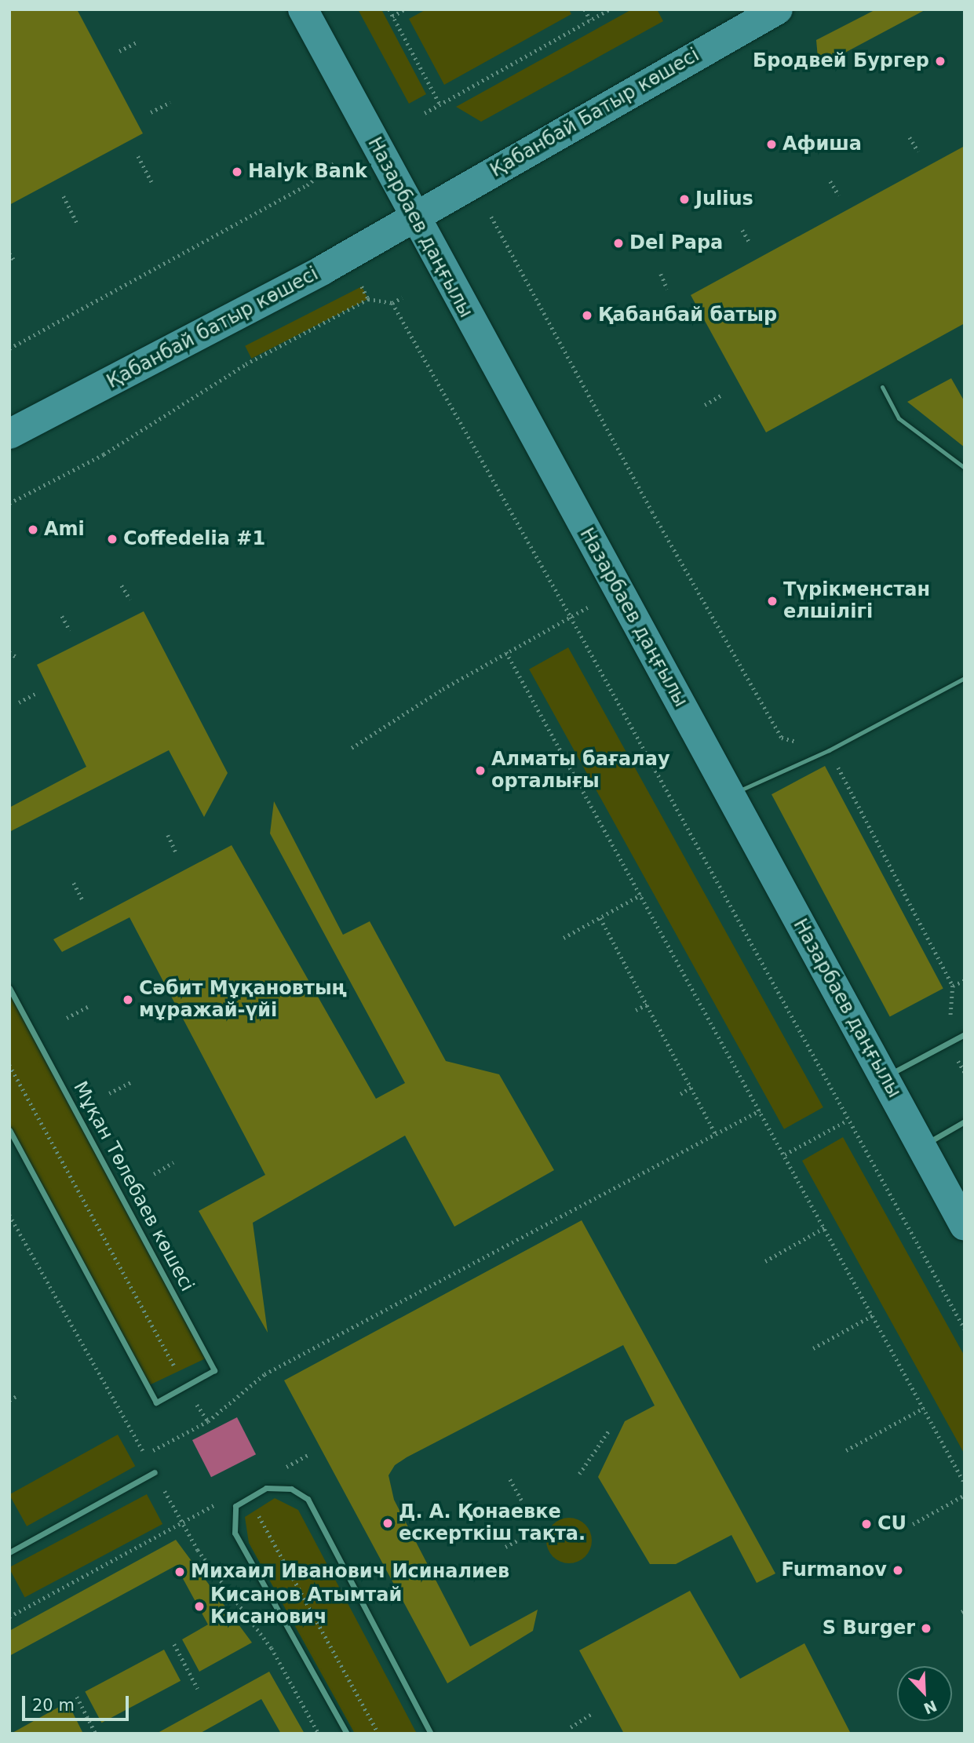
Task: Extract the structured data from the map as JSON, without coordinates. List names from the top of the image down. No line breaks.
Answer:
{"streets":{"main road":["Қабанбай Батыр көшесі","Назарбаев даңғылы","Қабанбай батыр көшесі"],"street":["Мұқан Төлебаев көшесі"]},"crossings":[["Қабанбай Батыр көшесі","Назарбаев даңғылы"],["Қабанбай Батыр көшесі","Қабанбай батыр көшесі"],["Назарбаев даңғылы","Қабанбай батыр көшесі"]],"places":["Бродвей Бургер","Афиша","Halyk Bank","Julius","Del Papa","Қабанбай батыр","Ami","Coffedelia #1","Түрікменстан елшілігі","Алматы бағалау орталығы","Сәбит Мұқановтың мұражай-үйі","Д. А. Қонаевке ескерткіш тақта.","CU","Furmanov","Михаил Иванович Исиналиев","Кисанов Атымтай Кисанович","S Burger"],"scale_bar":"20 m","north":"bottom right"}
